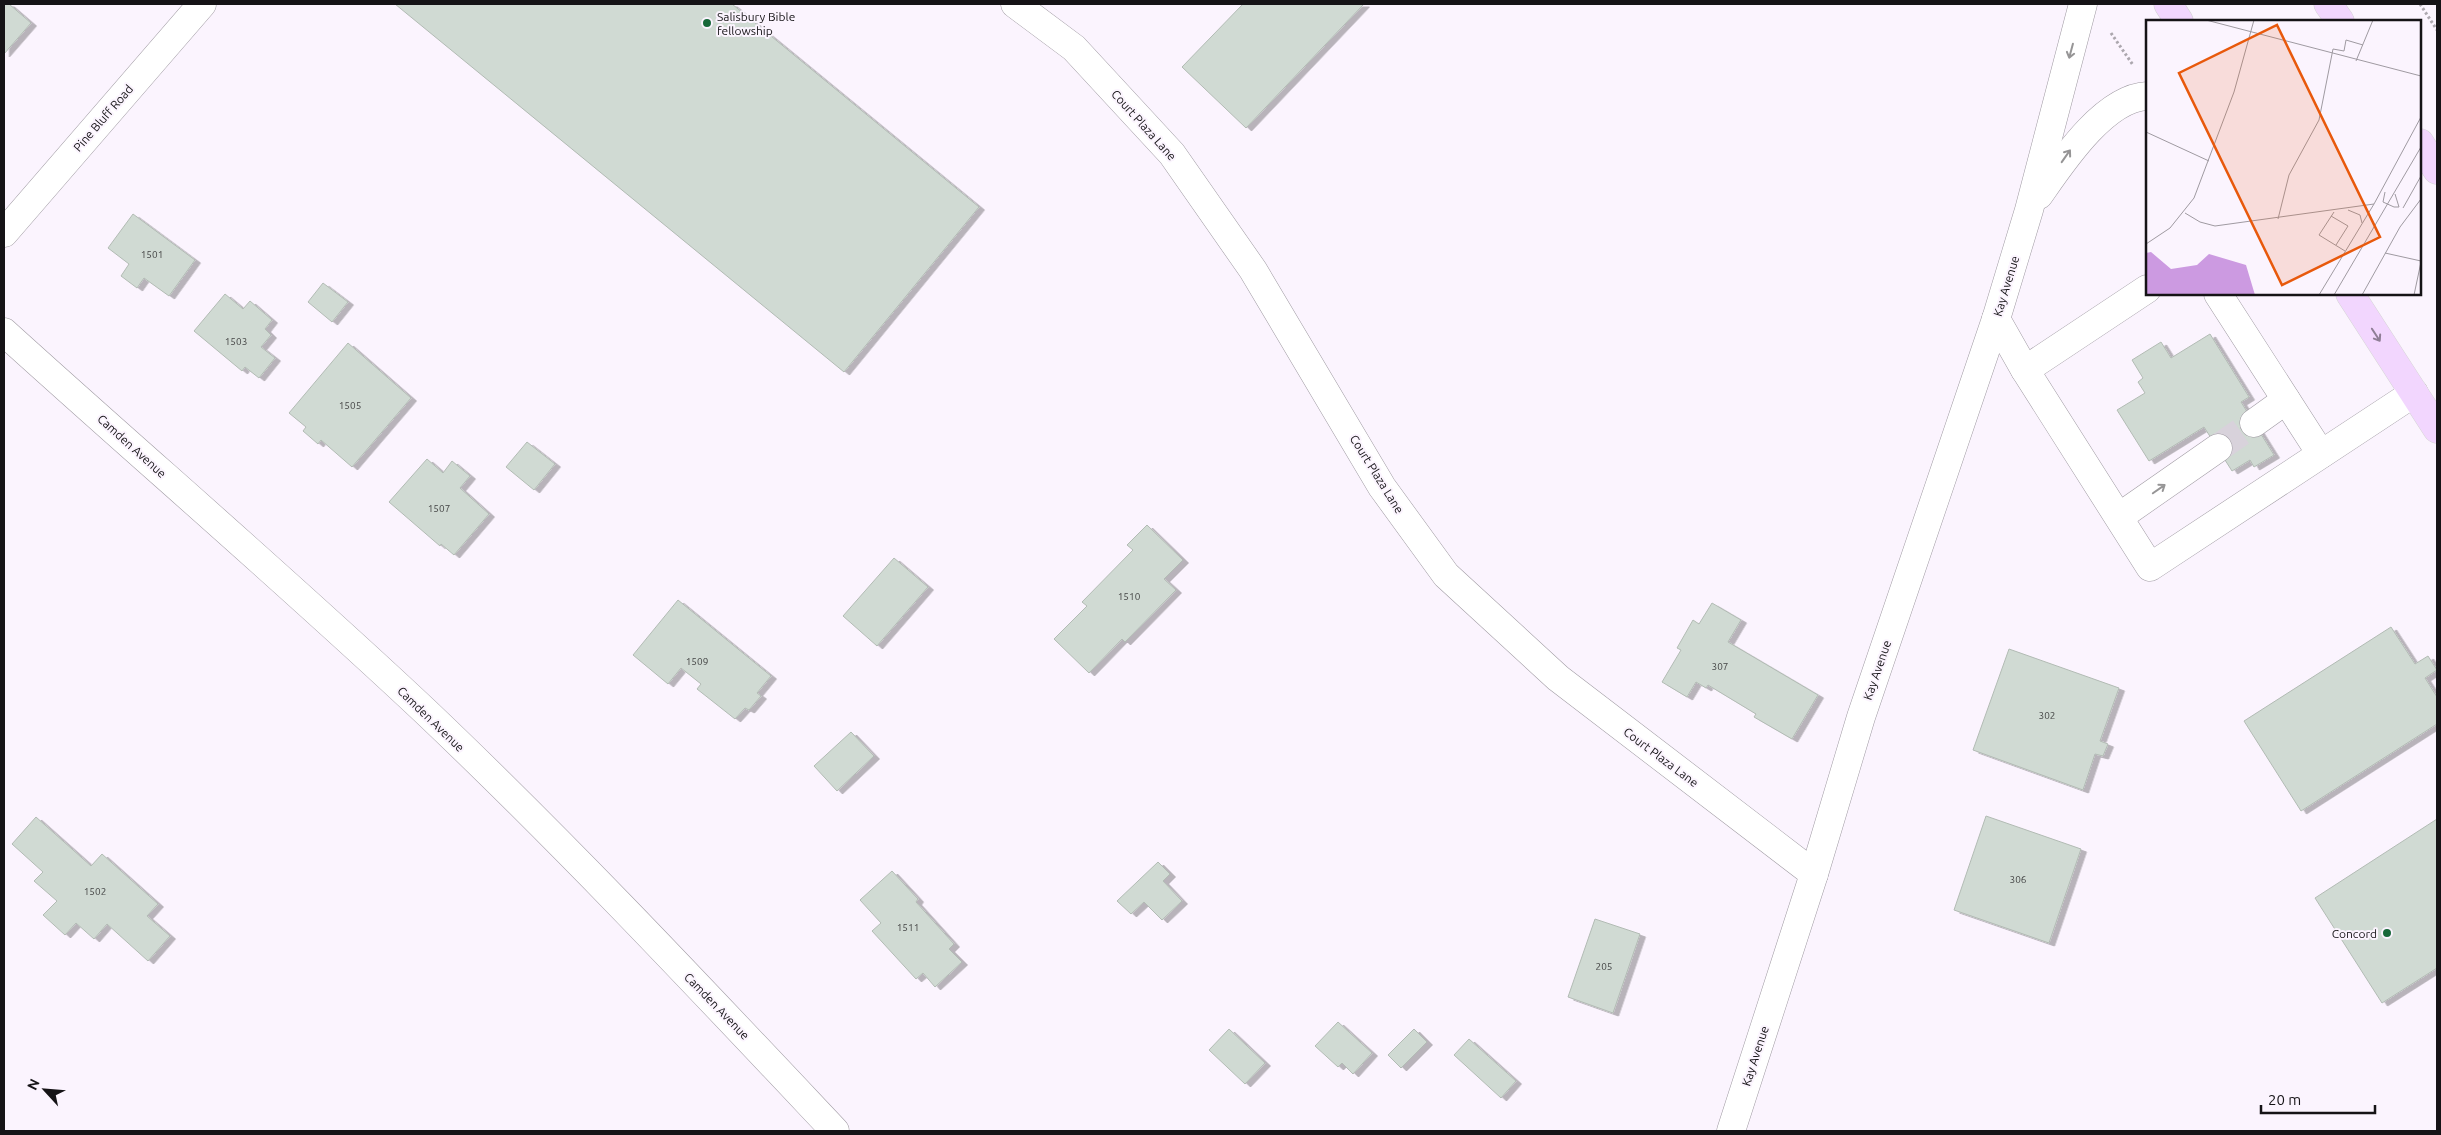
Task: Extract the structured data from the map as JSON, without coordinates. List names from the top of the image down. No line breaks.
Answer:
{"streets":{"street":["Pine Bluff Road","Court Plaza Lane","Kay Avenue","Camden Avenue"]},"crossings":[["Court Plaza Lane","Kay Avenue"]],"places":["Salisbury Bible fellowship","Concord"],"house_numbers":["1501","1503","1505","1507","1510","1509","307","302","306","1502","1511","205"],"scale_bar":"20 m","north":"top left"}
